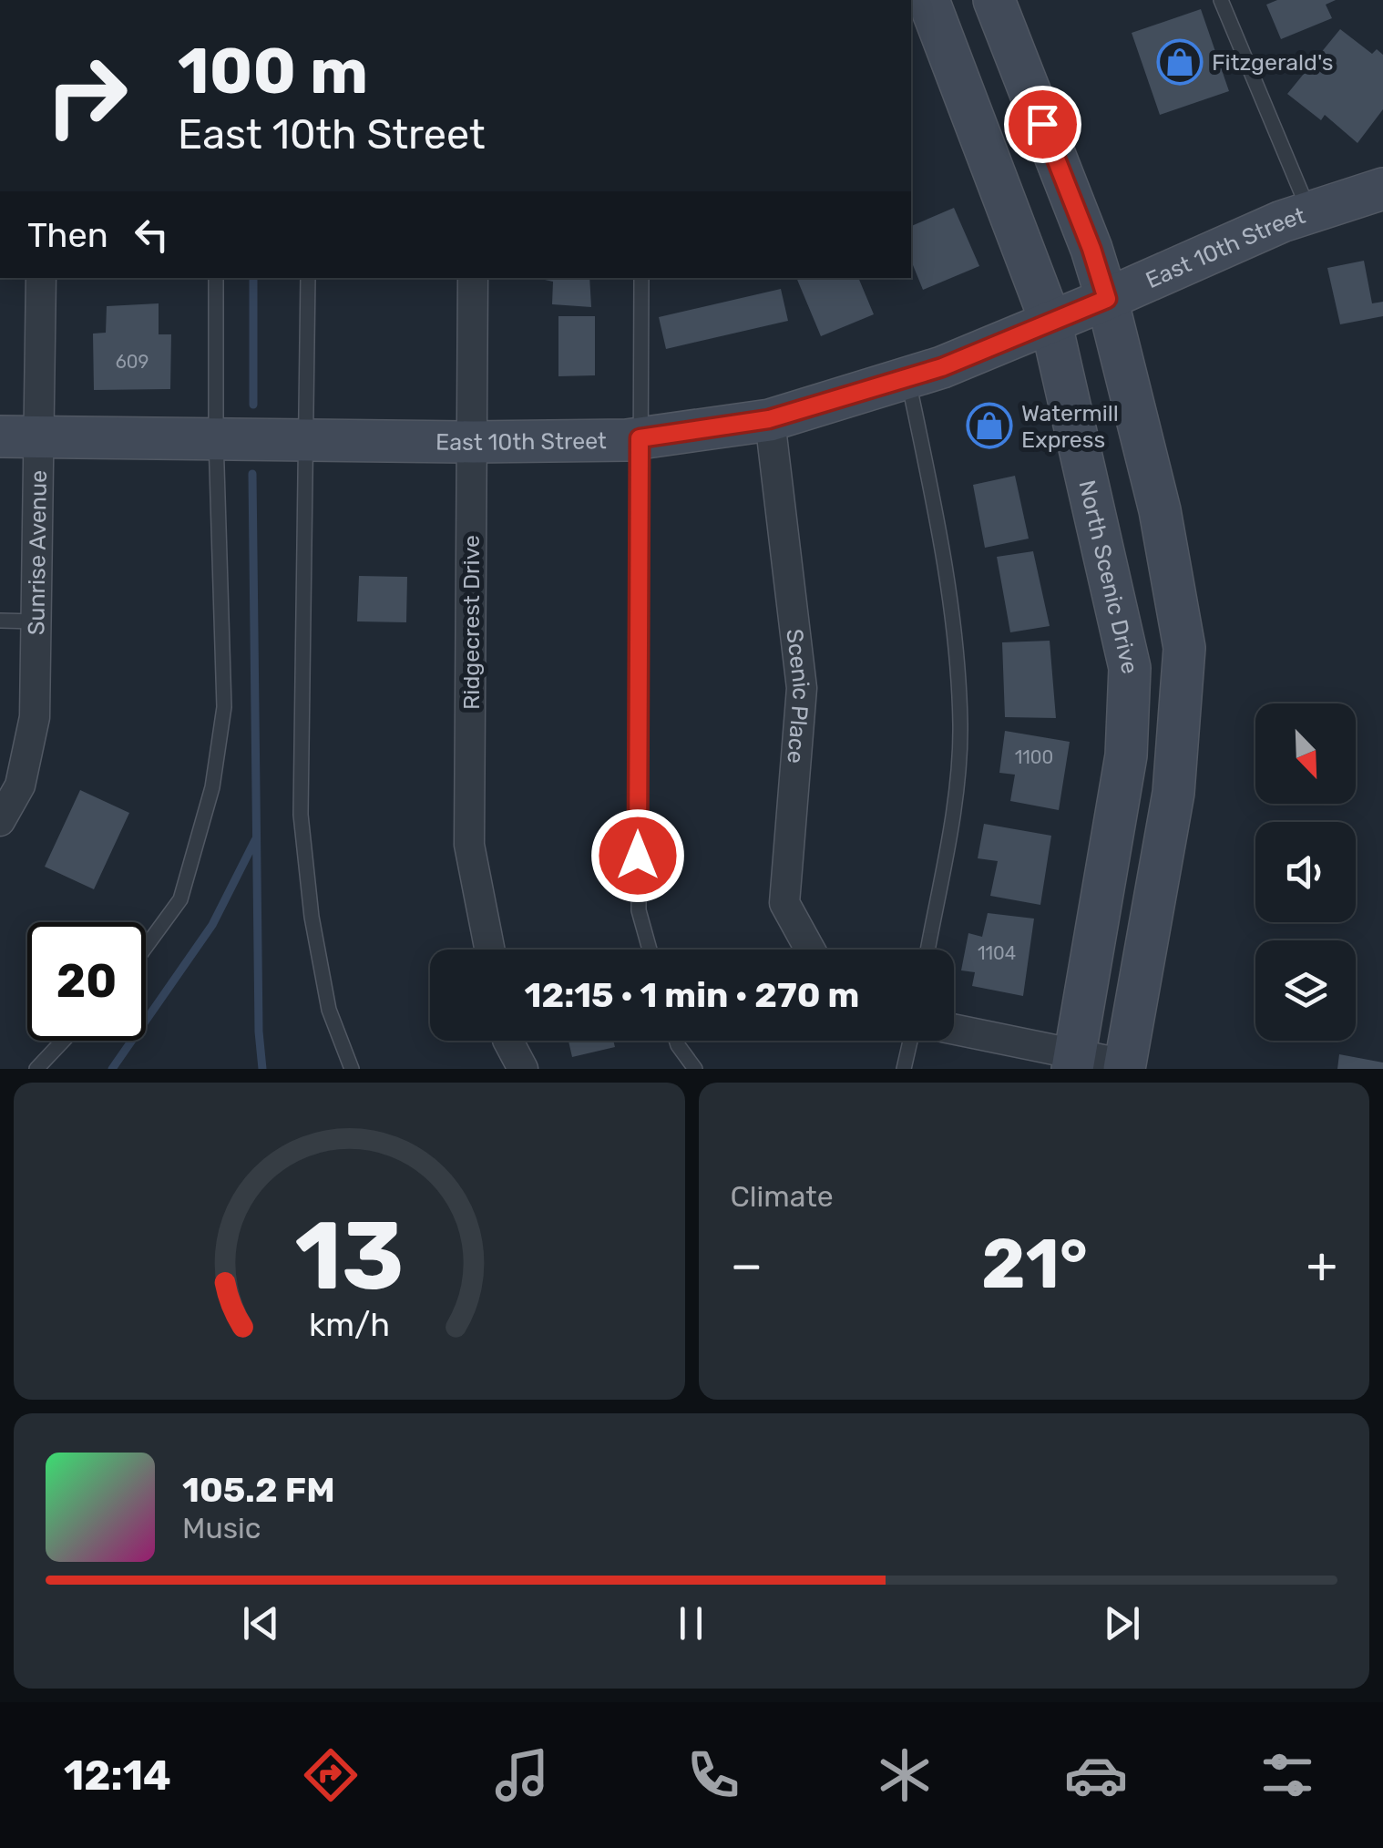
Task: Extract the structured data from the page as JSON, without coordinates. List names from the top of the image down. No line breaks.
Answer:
{"streets":{"main road":["East 10th Street","North Scenic Drive"],"street":["Sunrise Avenue","Ridgecrest Drive","Scenic Place"]},"crossings":[["East 10th Street","Sunrise Avenue"],["East 10th Street","North Scenic Drive"],["East 10th Street","Ridgecrest Drive"],["East 10th Street","Scenic Place"]],"places":{"shop":["Fitzgerald's","Watermill Express"]},"house_numbers":["609","1100","1104"],"north":"bottom right","page":{"turn":["100 m","East 10th Street"],"then":"Then","limit":"20","trip":"12:15 · 1 min · 270 m","tile":"Climate","heat":["−","21°","+"],"song":["105.2 FM","Music"],"tabs":"12:14","gauge":["13","km/h"]}}
